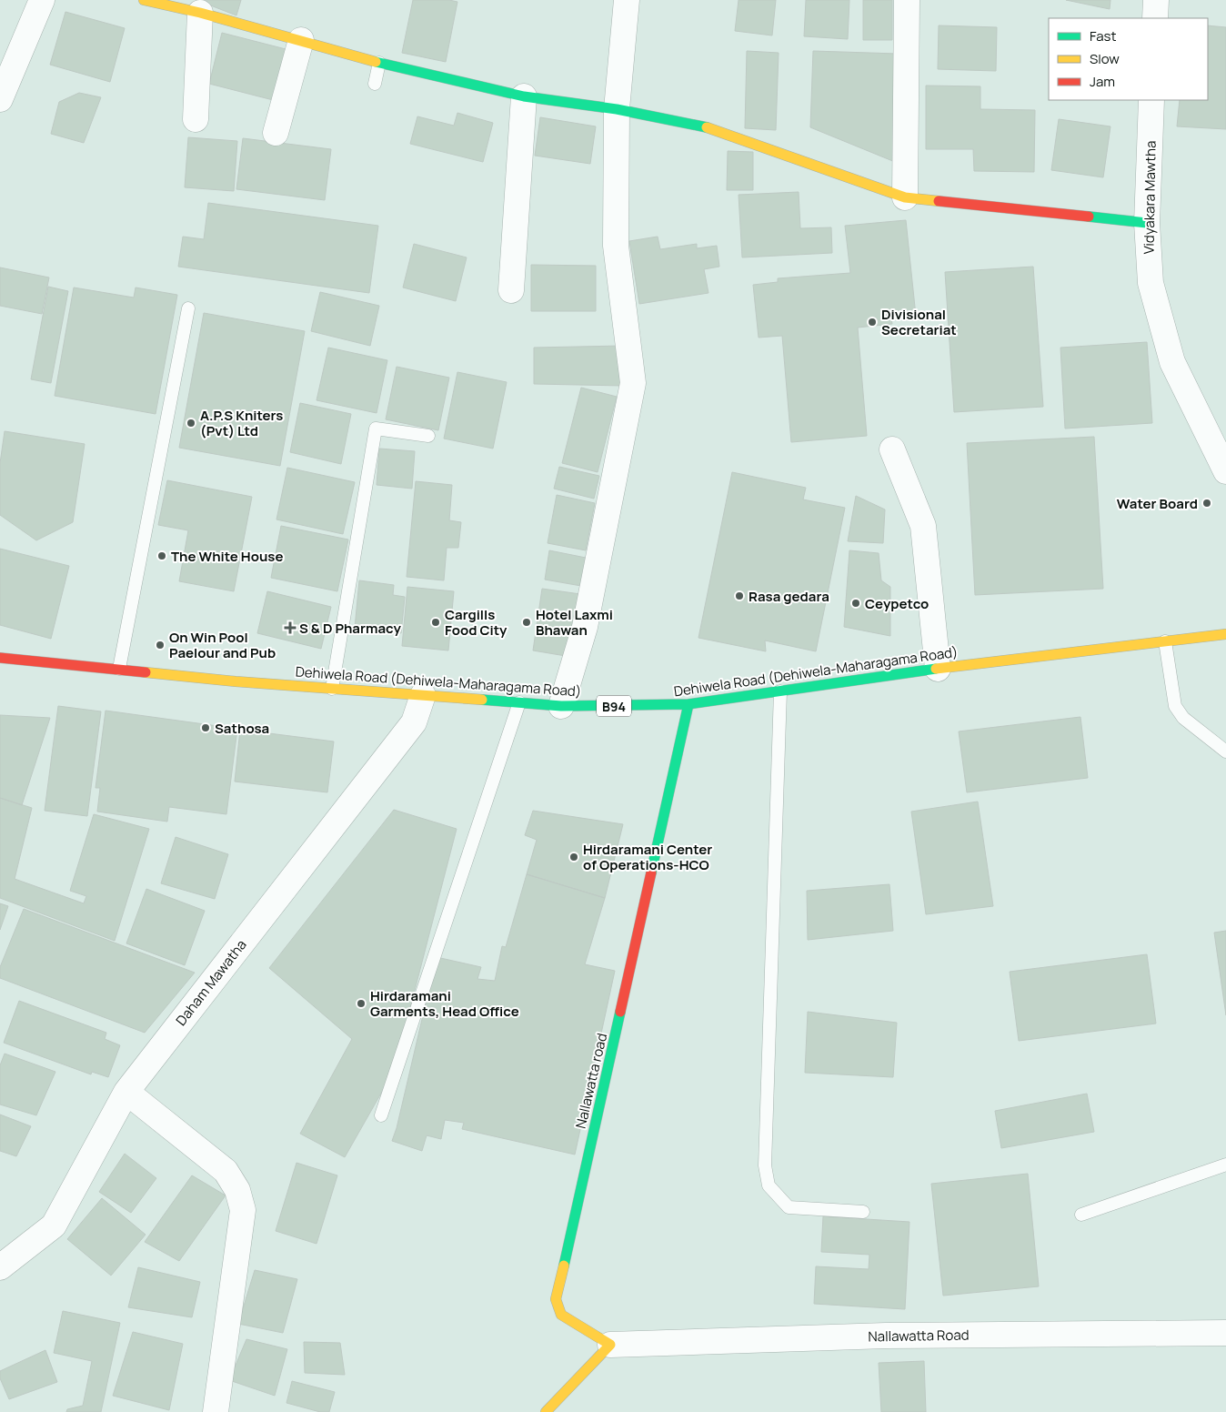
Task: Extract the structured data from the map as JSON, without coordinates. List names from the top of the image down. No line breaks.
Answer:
{"streets":{"street":["Vidyakara Mawtha","Dehiwela Road (Dehiwela-Maharagama Road)","B94","Daham Mawatha","Nallawatta road","Nallawatta Road"]},"crossings":[["Dehiwela Road (Dehiwela-Maharagama Road)","Daham Mawatha"],["Dehiwela Road (Dehiwela-Maharagama Road)","Nallawatta road"],["Nallawatta road","Nallawatta Road"]],"places":{"other":["Divisional Secretariat","A.P.S Kniters (Pvt) Ltd","Water Board","The White House","Rasa gedara","Ceypetco","Cargills Food City","Hotel Laxmi Bhawan","On Win Pool Paelour and Pub","Sathosa","Hirdaramani Center of Operations-HCO","Hirdaramani Garments, Head Office"],"health":["S & D Pharmacy"]},"legend":["Fast","Slow","Jam"]}
